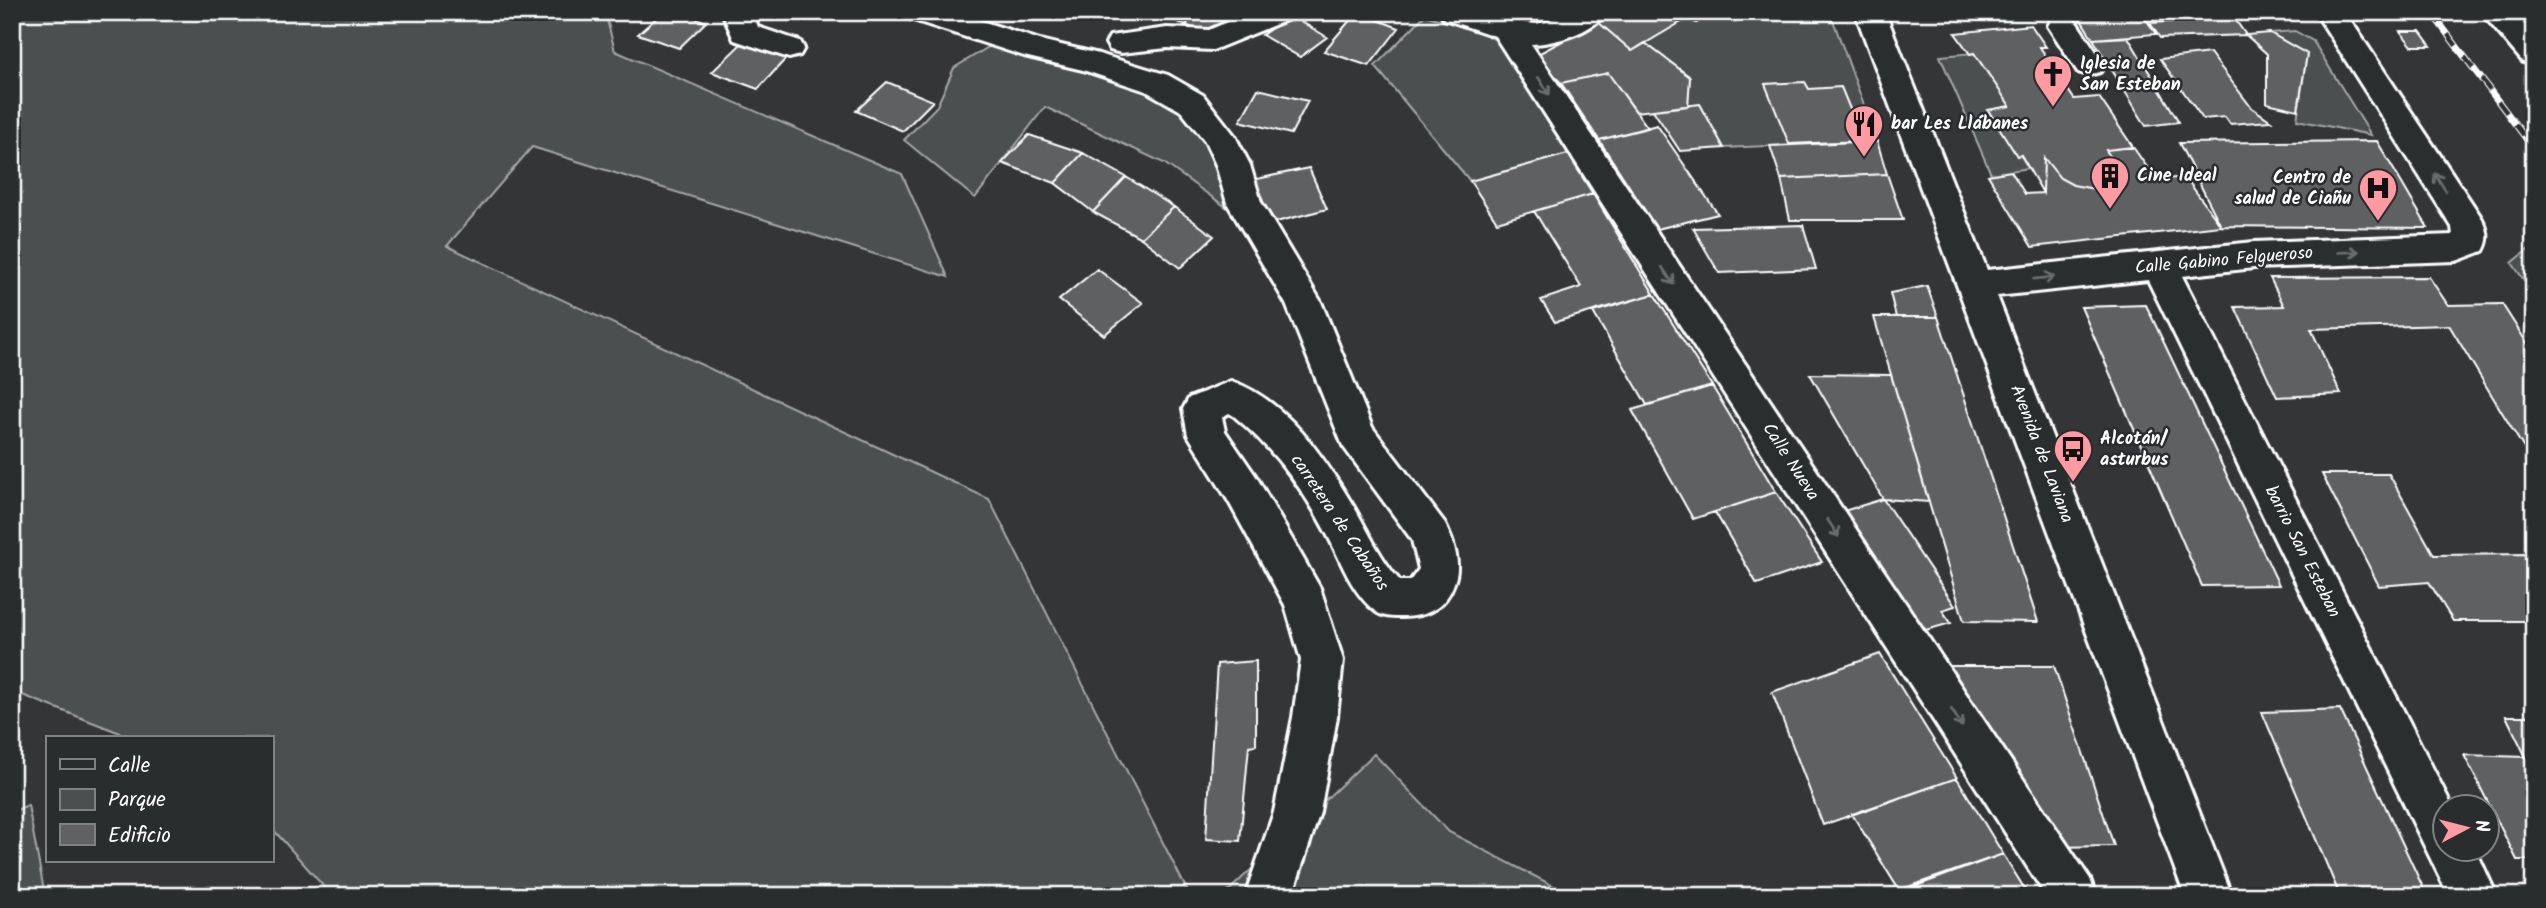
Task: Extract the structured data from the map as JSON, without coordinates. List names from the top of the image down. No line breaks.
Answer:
{"streets":{"street":["Calle Gabino Felgueroso","Avenida de Laviana","Calle Nueva","carretera de Cabaños","barrio San Esteban"]},"crossings":[["Calle Gabino Felgueroso","Avenida de Laviana"],["Calle Gabino Felgueroso","barrio San Esteban"]],"one_way":["Calle Nueva"],"places":{"church":["Iglesia de San Esteban"],"restaurant":["bar Les Llábanes"],"building":["Cine Ideal"],"hospital":["Centro de salud de Ciañu"],"bus stop":["Alcotán/ asturbus"]},"legend":["Calle","Parque","Edificio"],"north":"right"}
